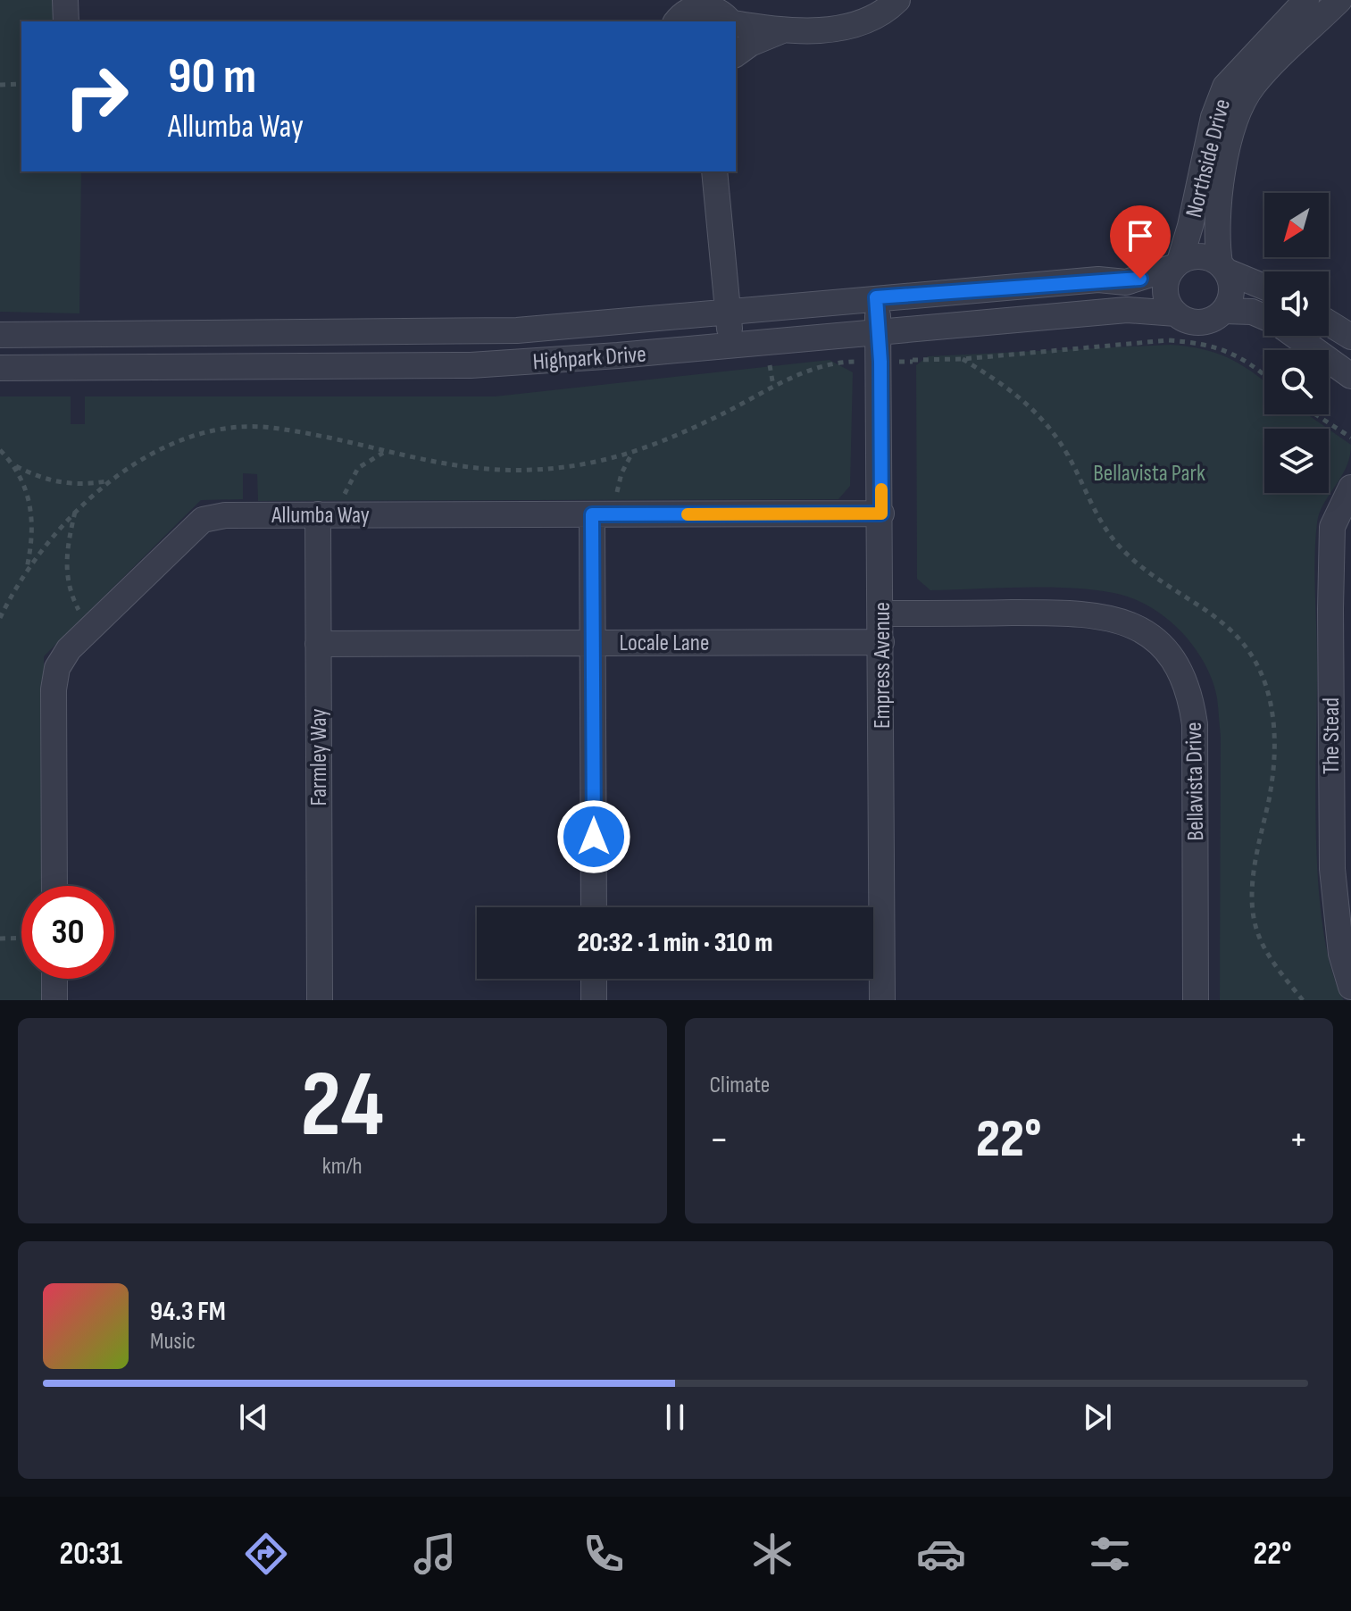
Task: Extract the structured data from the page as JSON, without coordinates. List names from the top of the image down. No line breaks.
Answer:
{"streets":{"street":["Northside Drive","Highpark Drive","Allumba Way","Locale Lane","Empress Avenue","The Stead","Farmley Way","Bellavista Drive"]},"crossings":[["Northside Drive","Highpark Drive"],["Highpark Drive","Empress Avenue"],["Allumba Way","Empress Avenue"],["Allumba Way","Farmley Way"],["Locale Lane","Empress Avenue"],["Locale Lane","Farmley Way"],["Empress Avenue","Bellavista Drive"]],"parks":["Bellavista Park"],"north":"bottom left","page":{"turn":["90 m","Allumba Way"],"limit":"30","trip":"20:32 · 1 min · 310 m","tile":[["24","km/h"],"Climate"],"heat":["−","22°","+"],"song":["94.3 FM","Music"],"tabs":["20:31","22°"]}}
